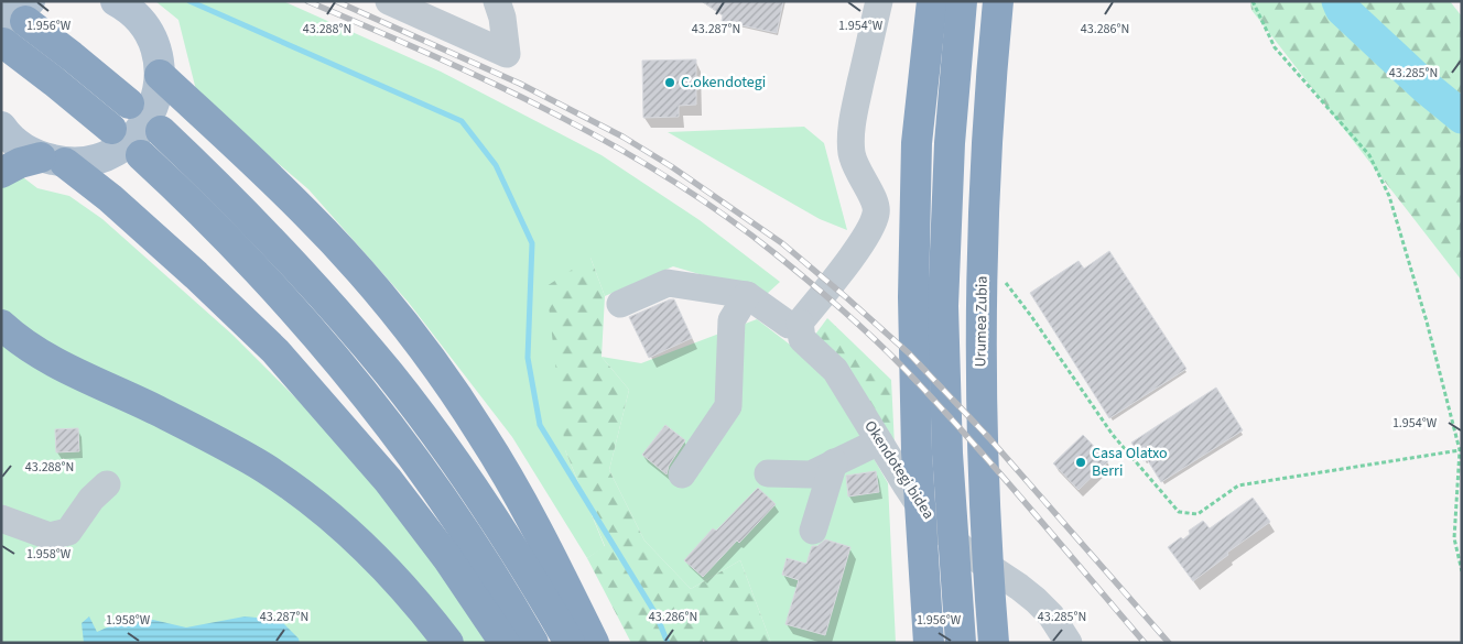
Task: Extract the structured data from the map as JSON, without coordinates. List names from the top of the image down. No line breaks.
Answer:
{"streets":{"highway":["Urumea Zubia"],"street":["Okendotegi bidea"]},"places":["C.okendotegi","Casa Olatxo Berri"],"coordinates":["1.956°W","1.954°W","43.288°N","43.287°N","43.286°N","43.285°N","1.958°W"]}
